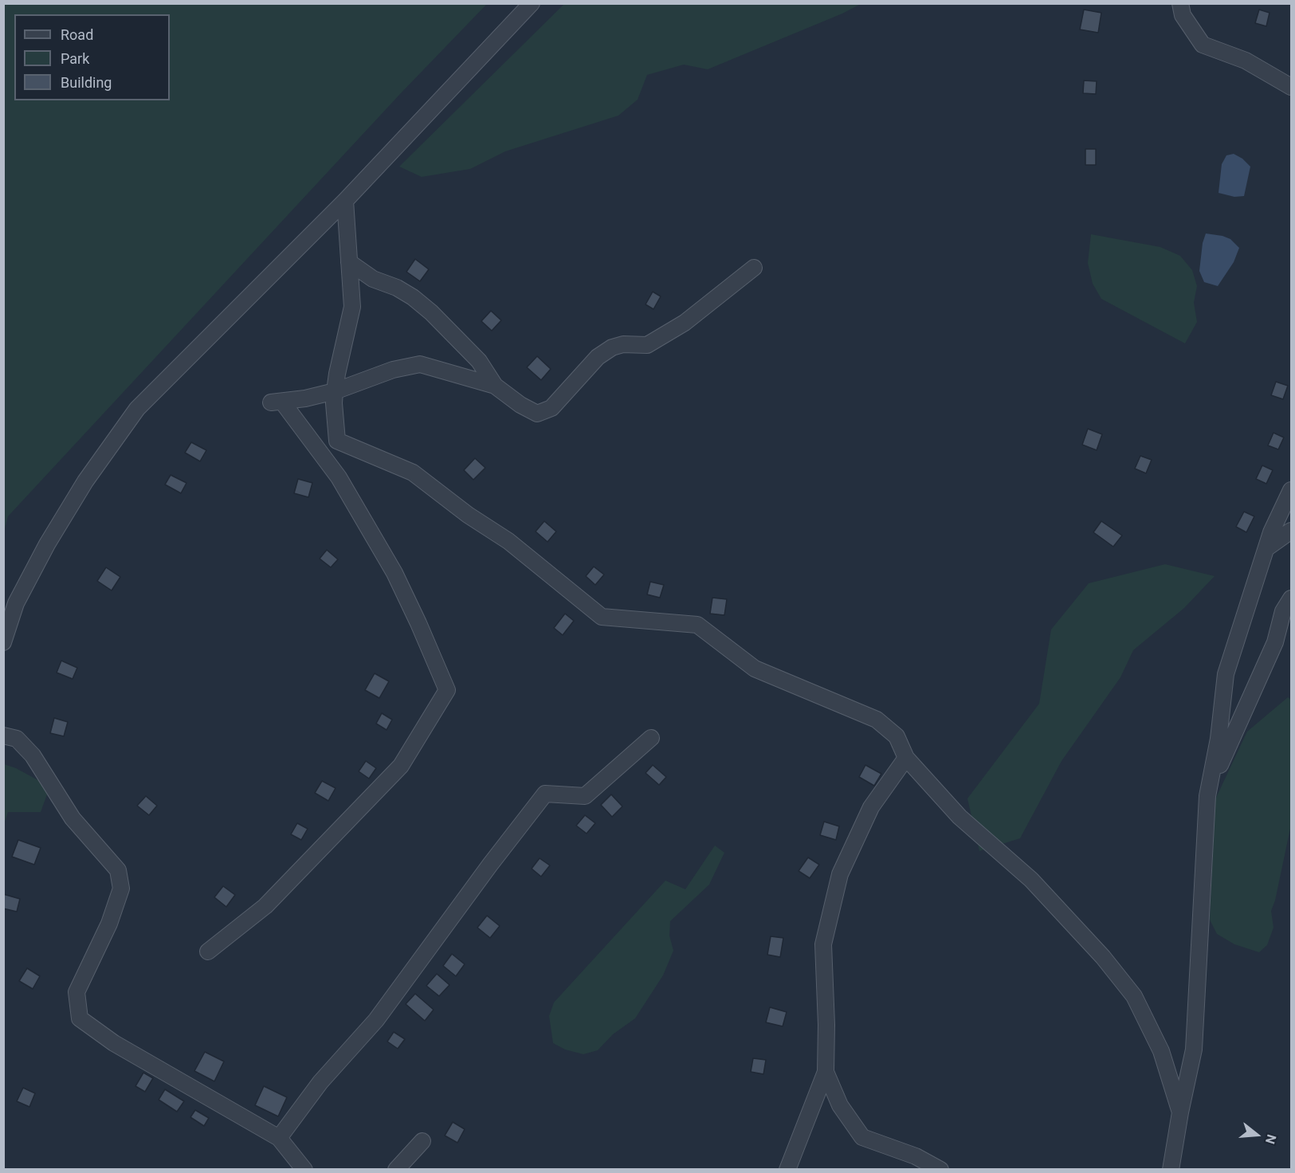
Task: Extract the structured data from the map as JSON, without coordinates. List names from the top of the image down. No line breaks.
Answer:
{"legend":["Road","Park","Building"],"north":"right"}
